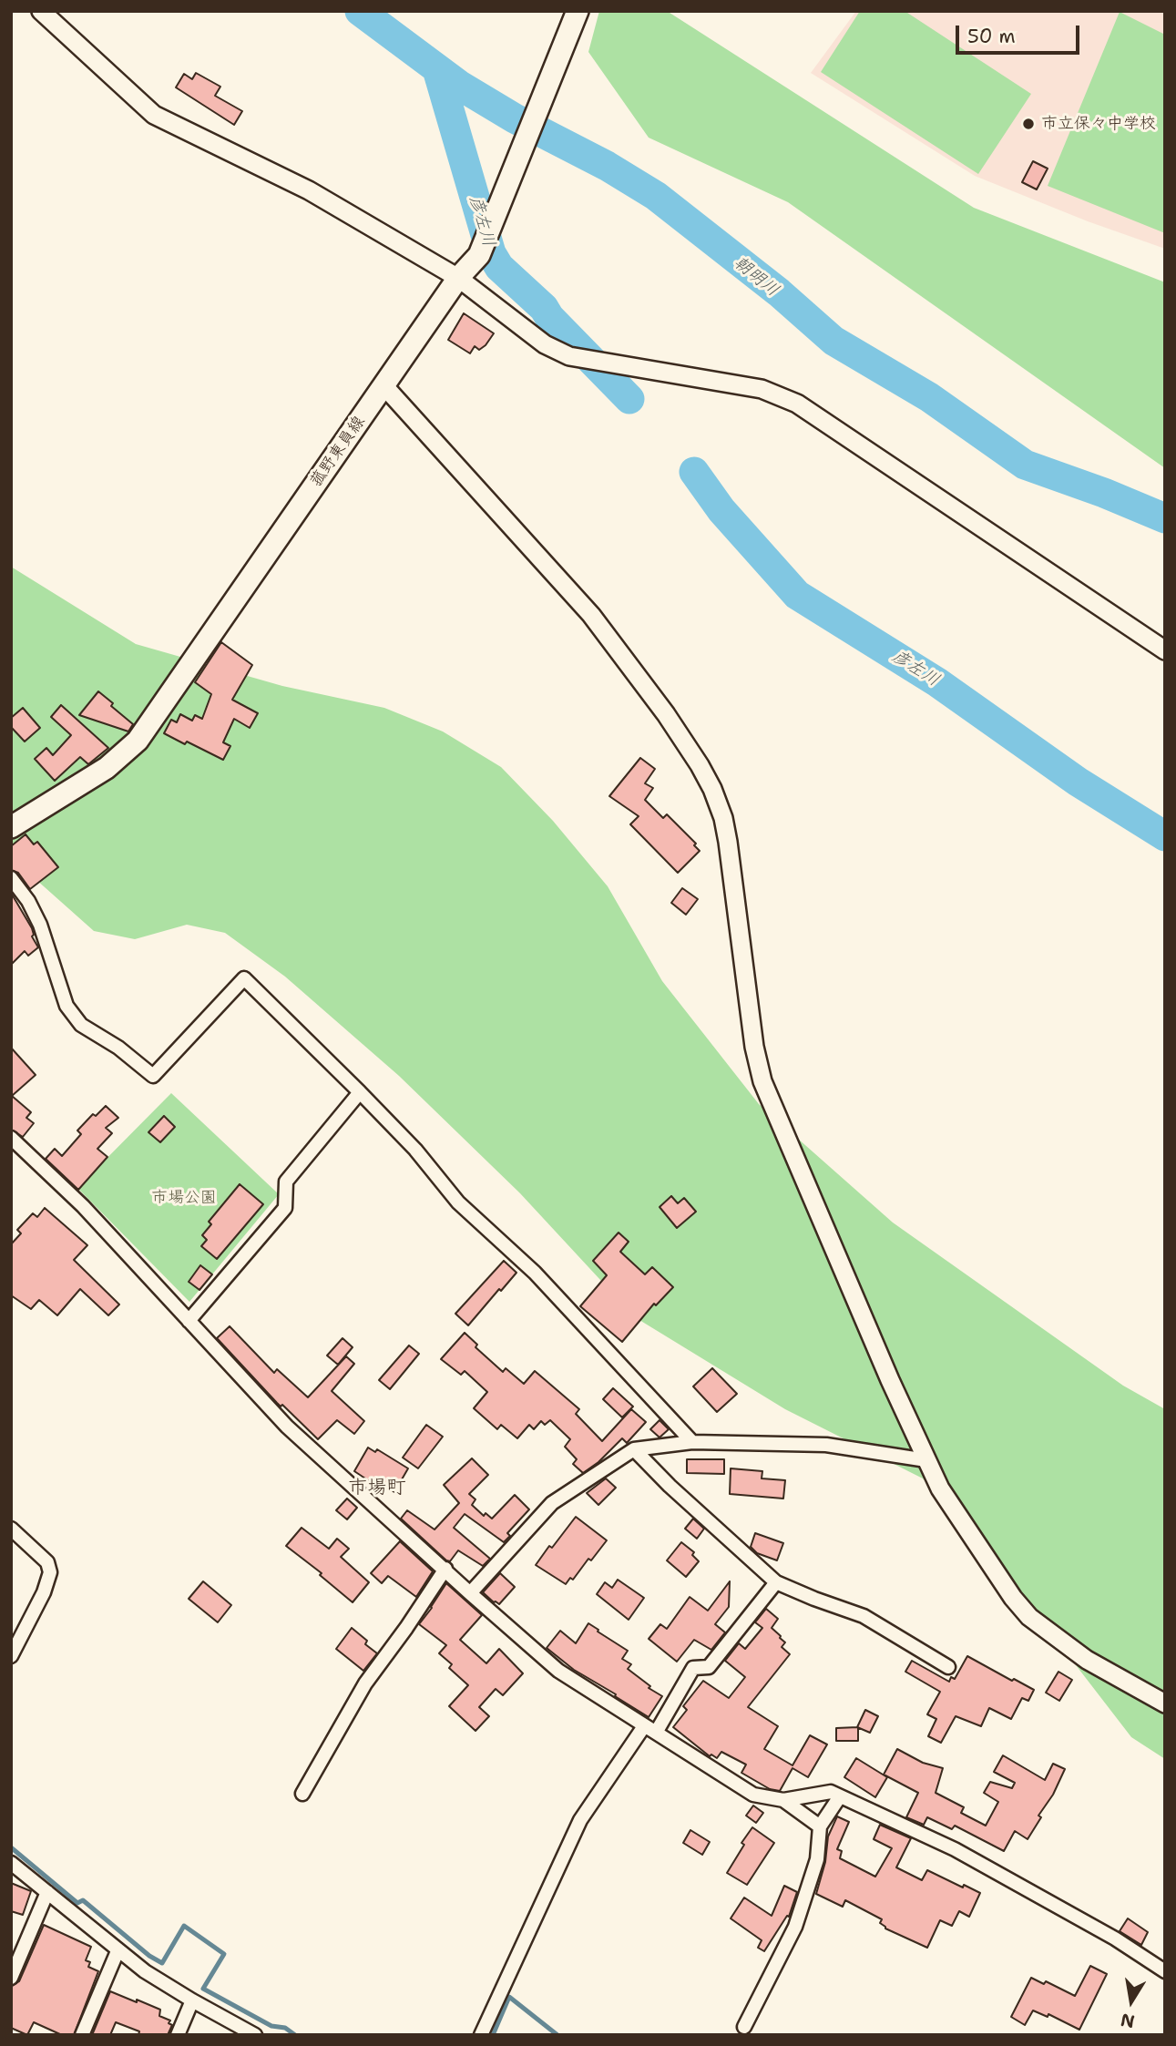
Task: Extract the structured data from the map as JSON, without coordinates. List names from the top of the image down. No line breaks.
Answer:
{"streets":{"main road":["菰野東員線"]},"districts":["市場町"],"water":["彦左川","朝明川"],"parks":["市場公園"],"places":["市立保々中学校"],"scale_bar":"50 m","north":"bottom"}
